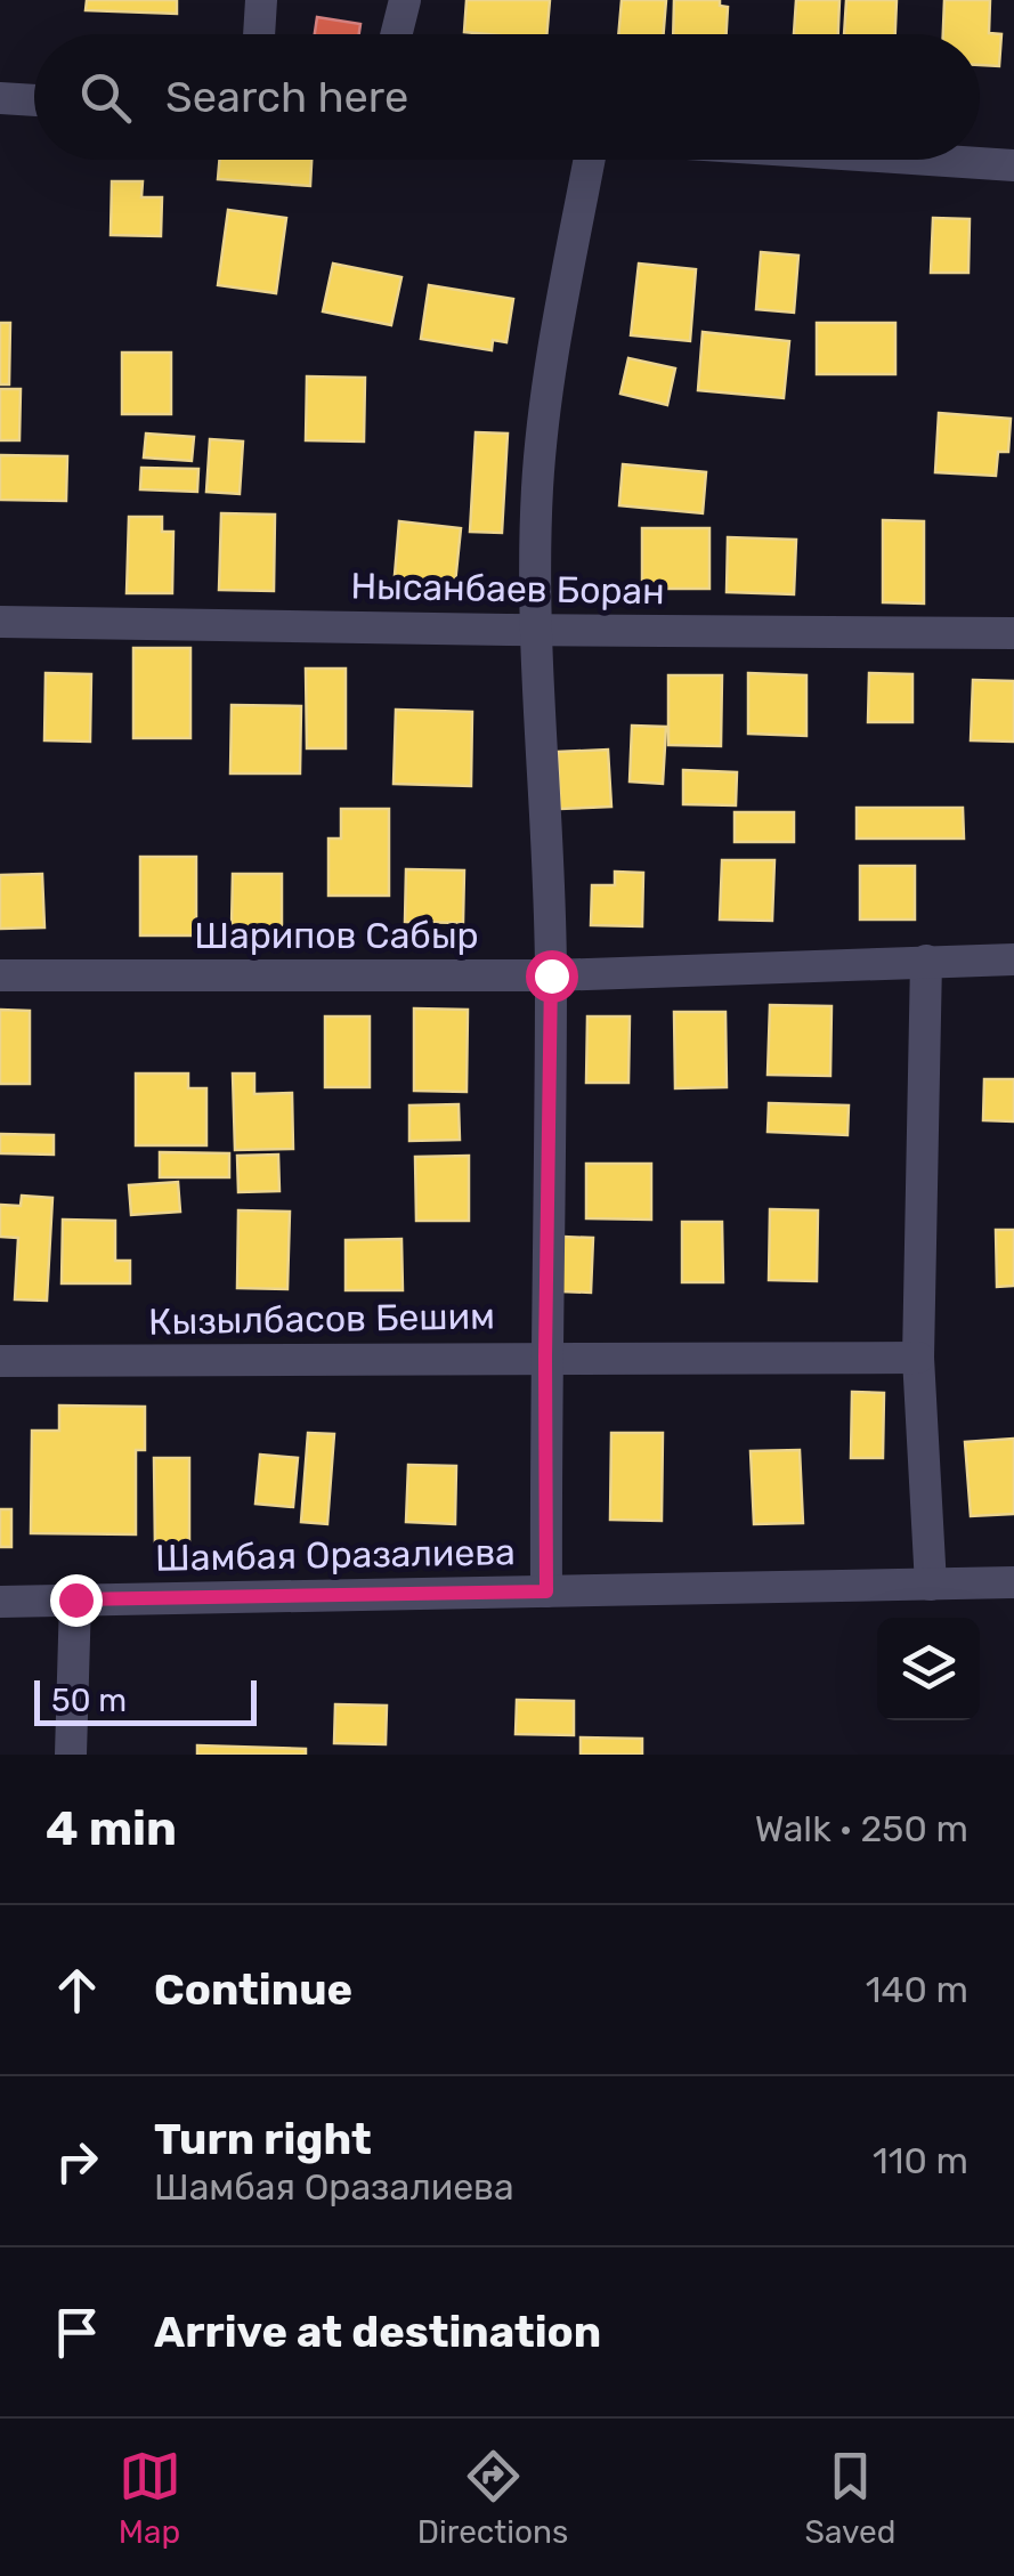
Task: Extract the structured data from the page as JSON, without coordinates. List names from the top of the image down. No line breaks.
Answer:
{"streets":{"street":["Нысанбаев Боран","Шарипов Сабыр","Кызылбасов Бешим","Шамбая Оразалиева"]},"scale_bar":"50 m","page":{"search":"Search here","scale":"50 m","heading":["4 min","Walk · 250 m"],"list":[["Continue","140 m"],["Turn right","Шамбая Оразалиева","110 m"],"Arrive at destination"],"nav":["Map","Directions","Saved"]}}
